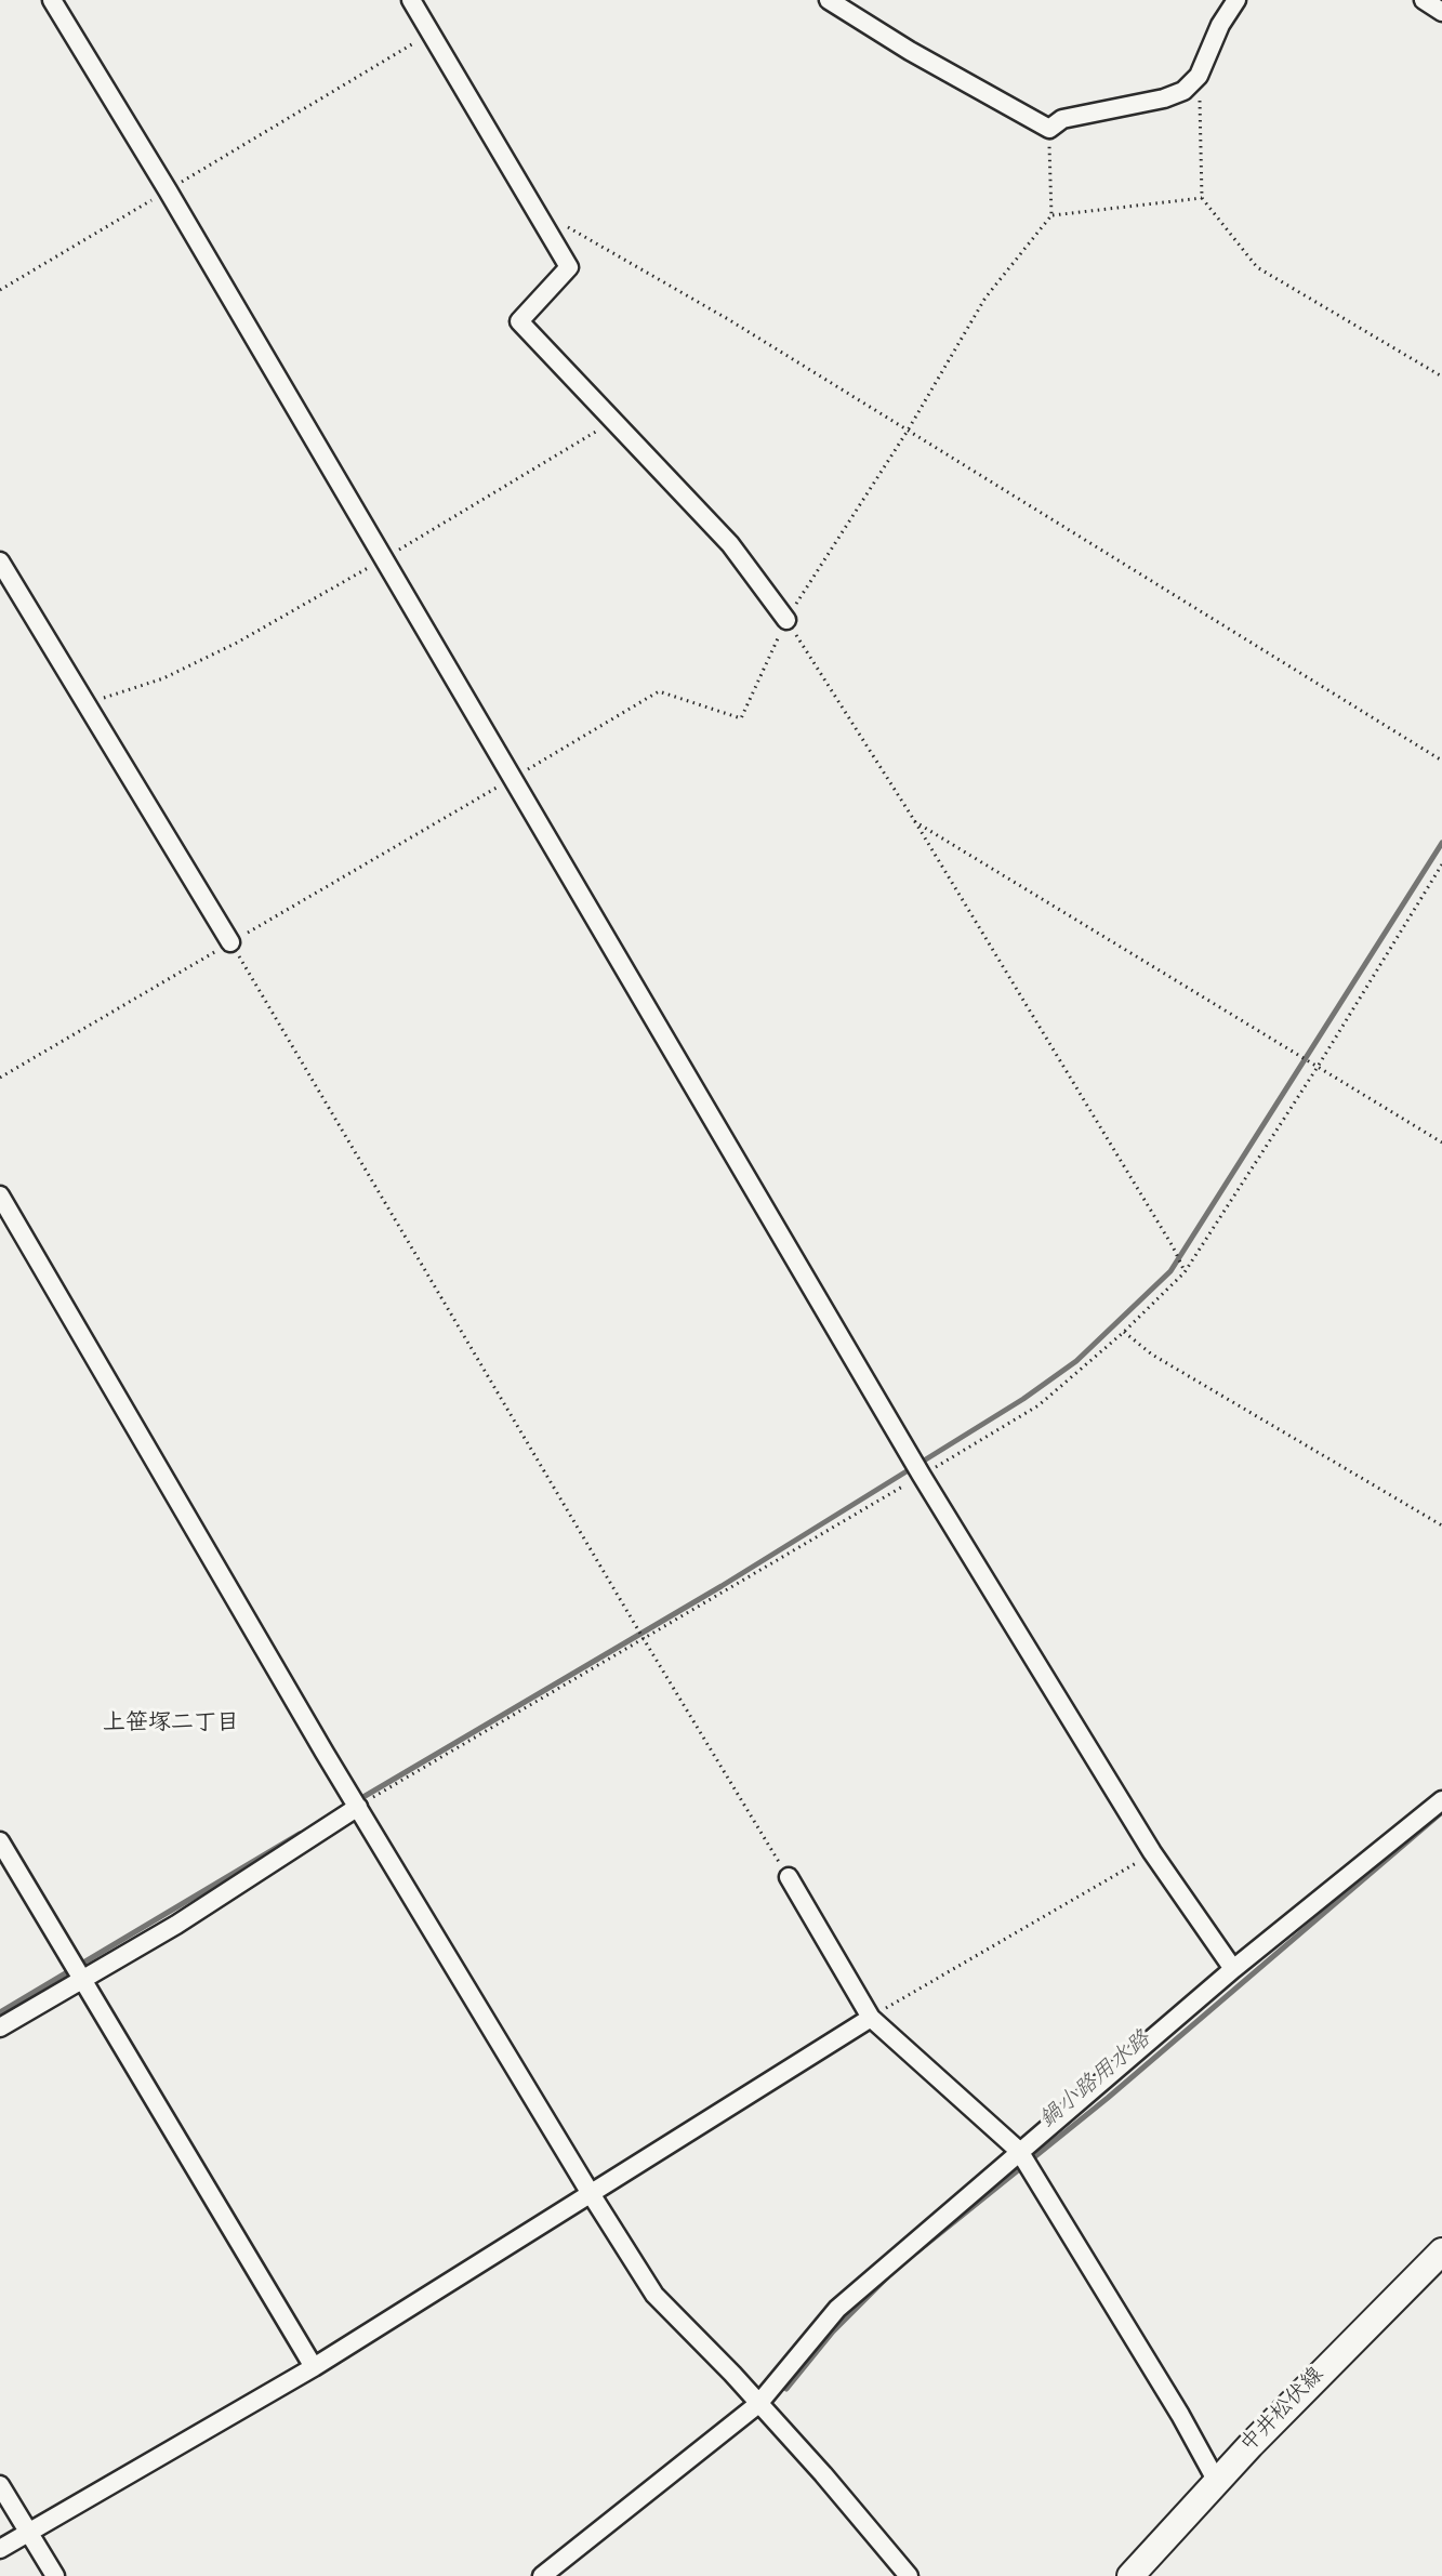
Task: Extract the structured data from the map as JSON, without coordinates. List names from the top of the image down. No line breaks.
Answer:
{"streets":{"main road":["中井松伏線"]},"districts":["上笹塚二丁目"],"water":["鍋小路用水路"]}
